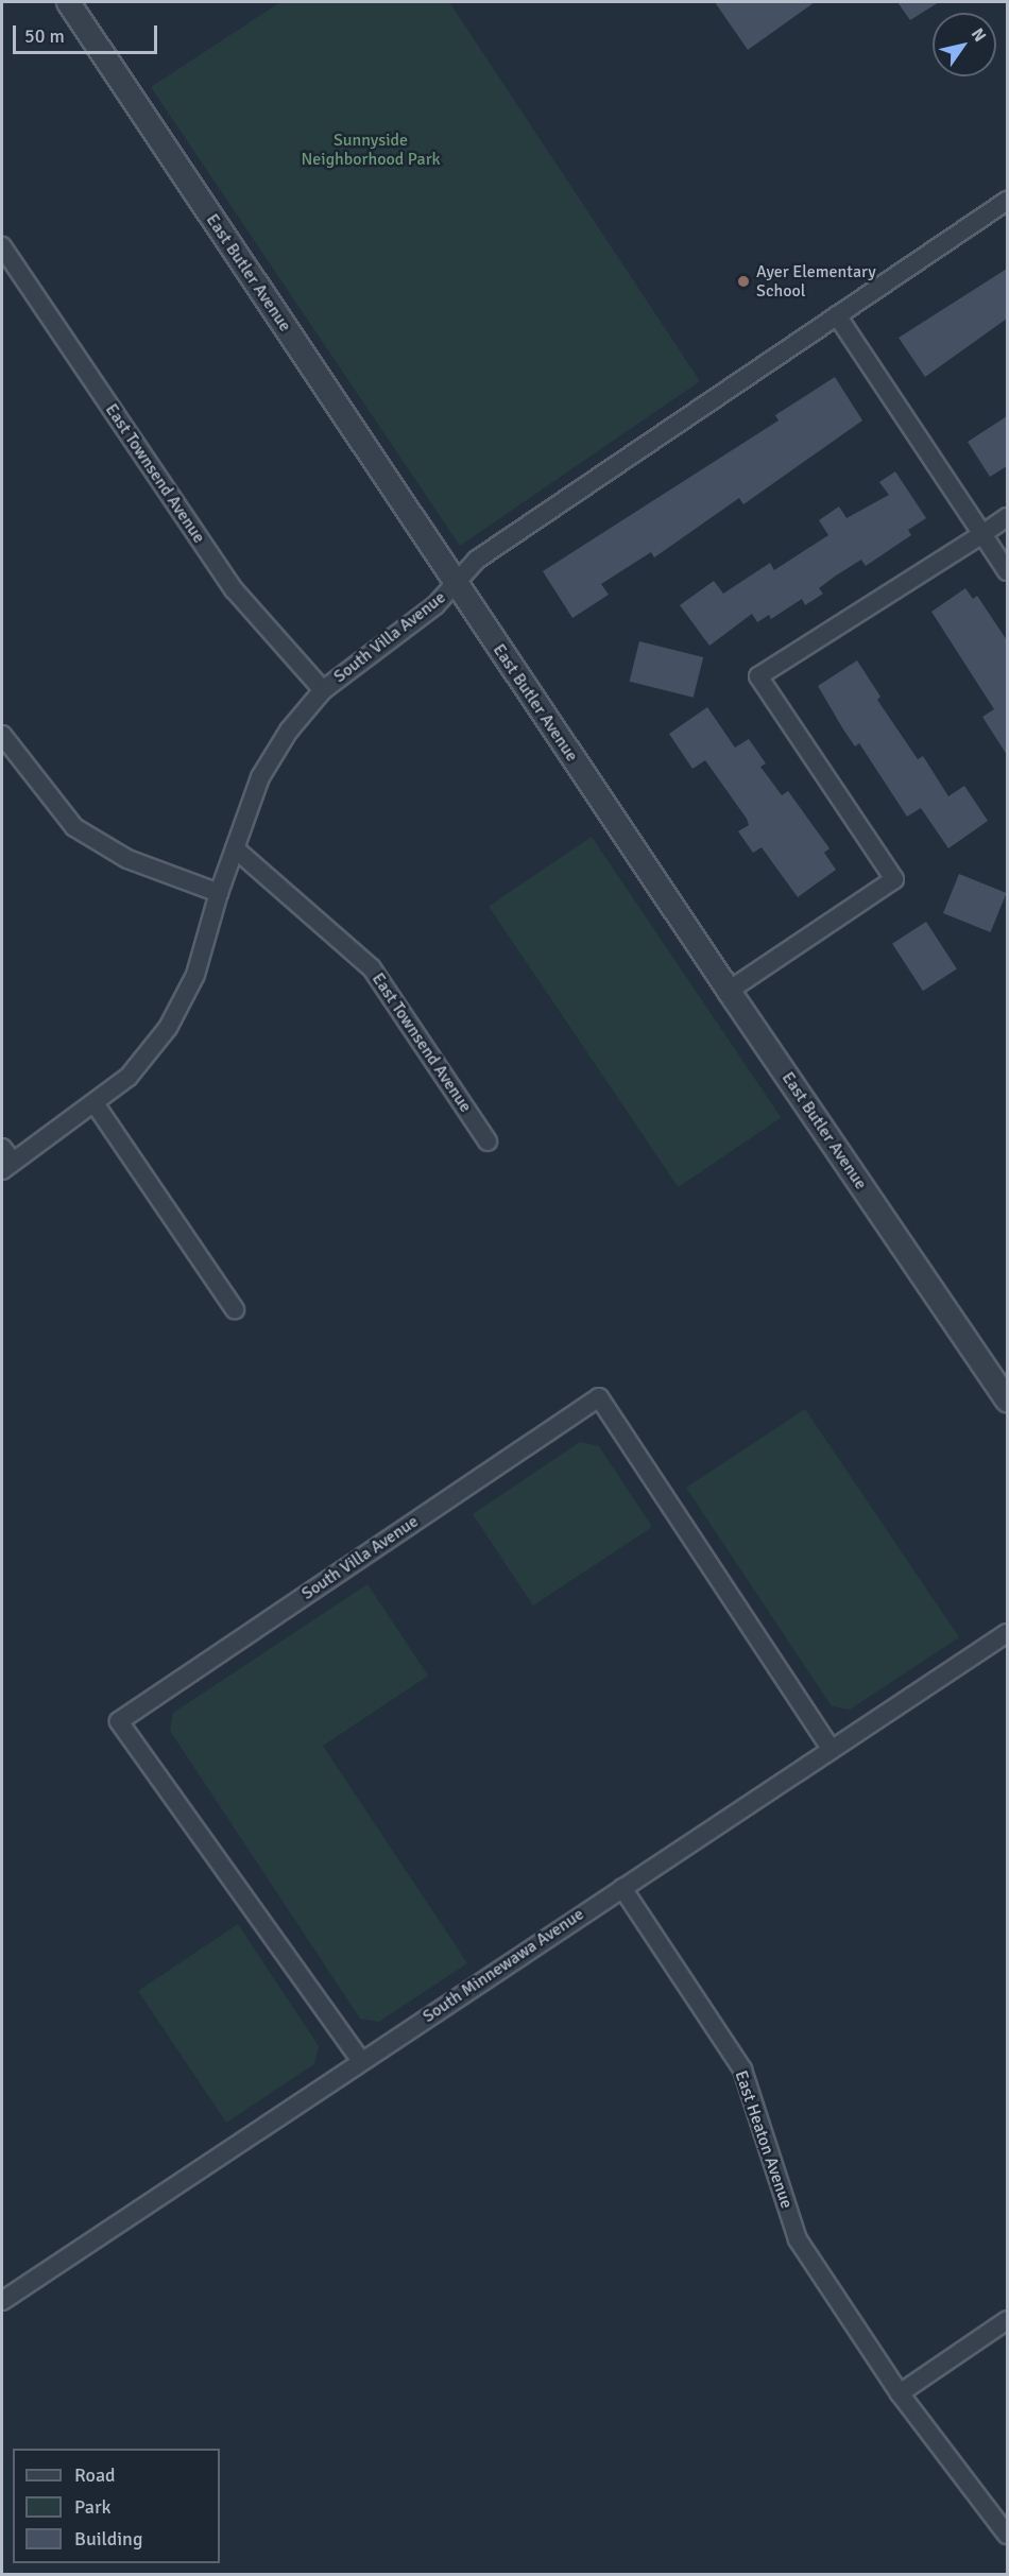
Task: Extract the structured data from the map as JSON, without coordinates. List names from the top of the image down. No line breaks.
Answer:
{"streets":{"street":["East Butler Avenue","East Townsend Avenue","South Villa Avenue","South Minnewawa Avenue","East Heaton Avenue"]},"crossings":[["East Butler Avenue","South Villa Avenue"],["East Townsend Avenue","South Villa Avenue"],["South Villa Avenue","South Minnewawa Avenue"],["South Minnewawa Avenue","East Heaton Avenue"]],"parks":["Sunnyside Neighborhood Park"],"places":["Ayer Elementary School"],"legend":["Road","Park","Building"],"scale_bar":"50 m","north":"top right"}
